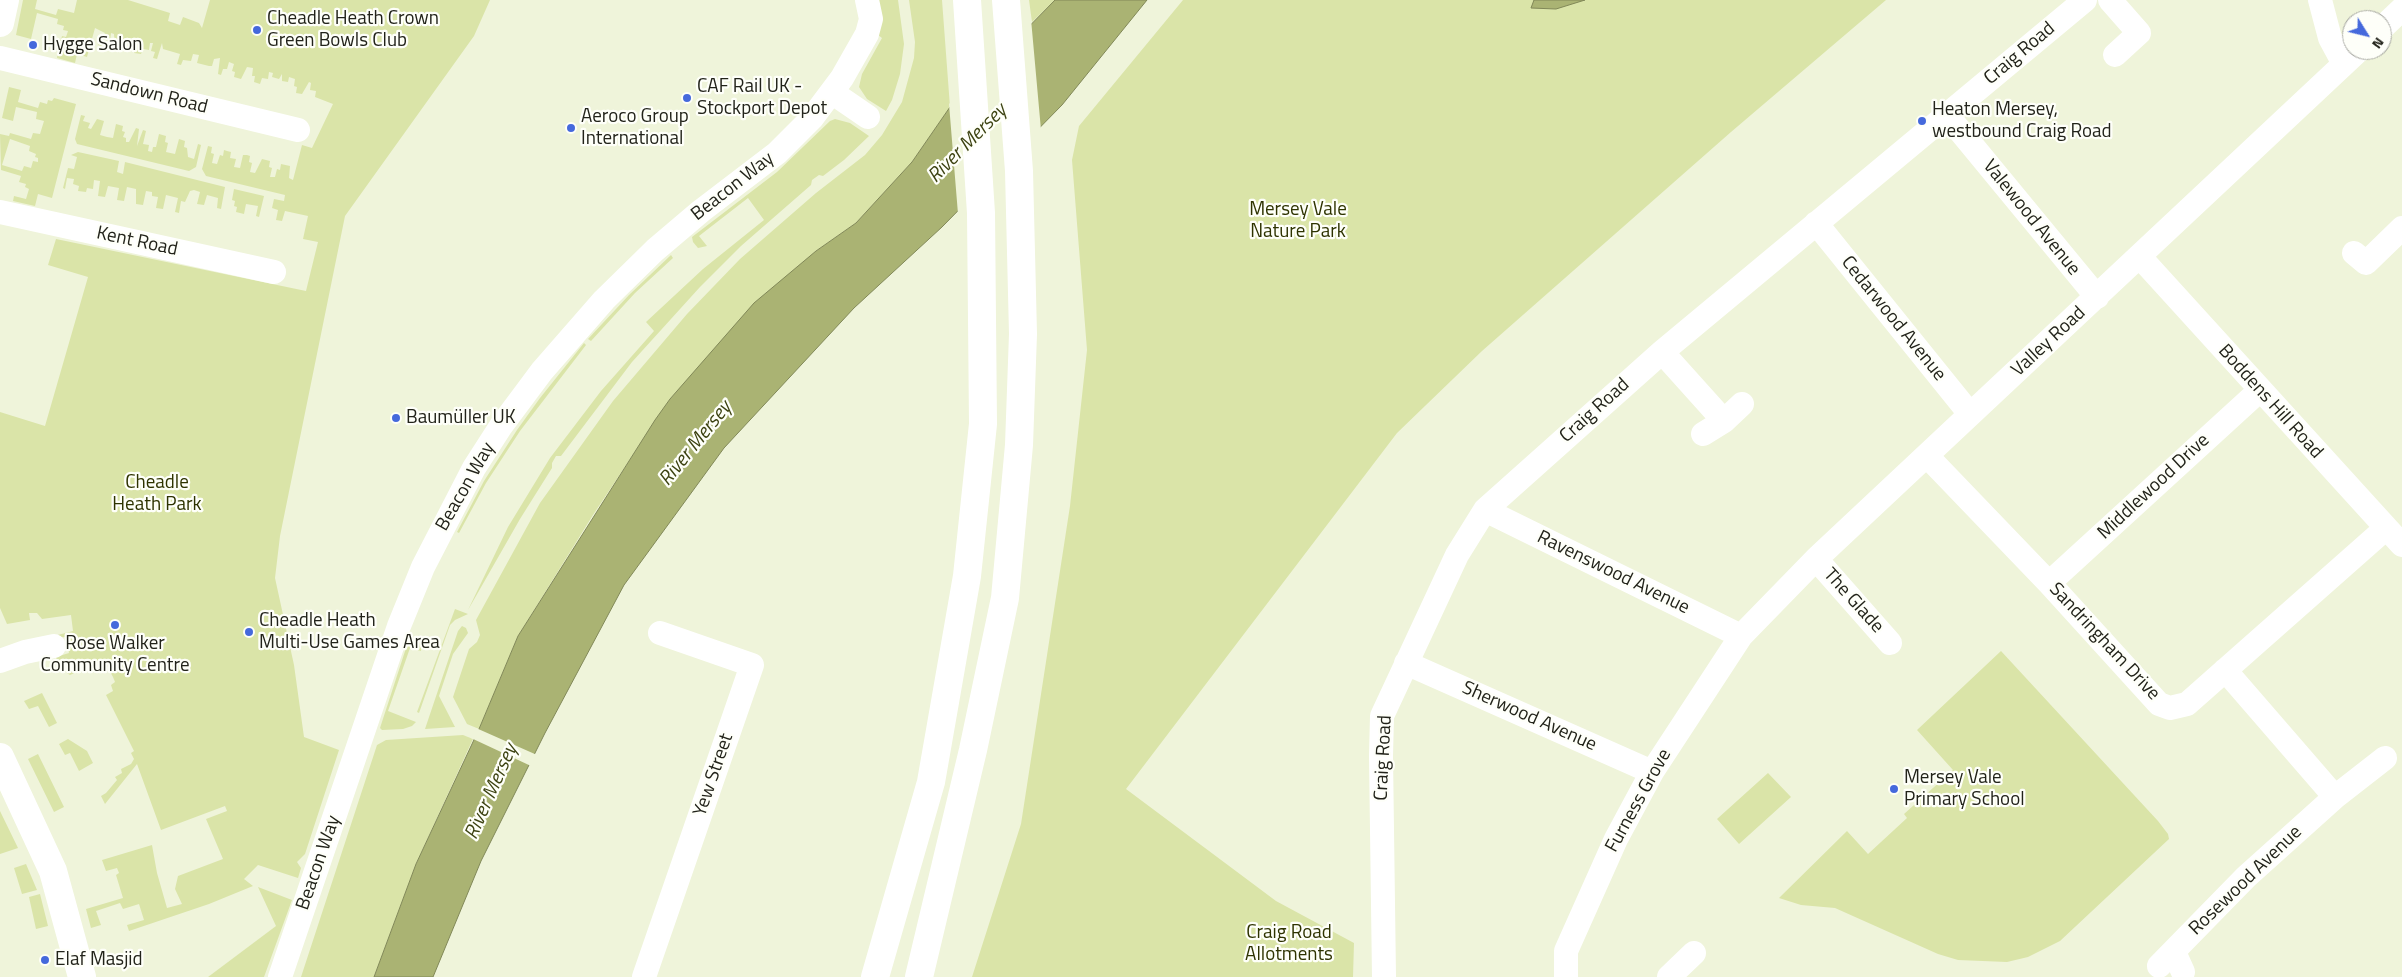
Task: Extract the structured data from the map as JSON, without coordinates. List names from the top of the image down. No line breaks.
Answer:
{"streets":{"street":["Craig Road","Sandown Road","Beacon Way","Valewood Avenue","Kent Road","Cedarwood Avenue","Valley Road","Boddens Hill Road","Middlewood Drive","Ravenswood Avenue","The Glade","Sandringham Drive","Sherwood Avenue","Yew Street","Furness Grove","Rosewood Avenue"]},"crossings":[["Craig Road","Valewood Avenue"],["Craig Road","Cedarwood Avenue"],["Craig Road","Ravenswood Avenue"],["Craig Road","Sherwood Avenue"],["Valewood Avenue","Valley Road"],["Cedarwood Avenue","Valley Road"],["Valley Road","Boddens Hill Road"],["Valley Road","Ravenswood Avenue"],["Valley Road","The Glade"],["Valley Road","Sandringham Drive"],["Valley Road","Furness Grove"],["Boddens Hill Road","Middlewood Drive"],["Boddens Hill Road","Sandringham Drive"],["Middlewood Drive","Sandringham Drive"],["Ravenswood Avenue","Furness Grove"],["Sherwood Avenue","Furness Grove"]],"water":["River Mersey"],"parks":["Mersey Vale Nature Park","Cheadle Heath Park","Craig Road Allotments"],"places":["Cheadle Heath Crown Green Bowls Club","Hygge Salon","CAF Rail UK - Stockport Depot","Heaton Mersey, westbound Craig Road","Aeroco Group International","Baumüller UK","Rose Walker Community Centre","Cheadle Heath Multi-Use Games Area","Mersey Vale Primary School","Elaf Masjid"],"north":"bottom right"}
